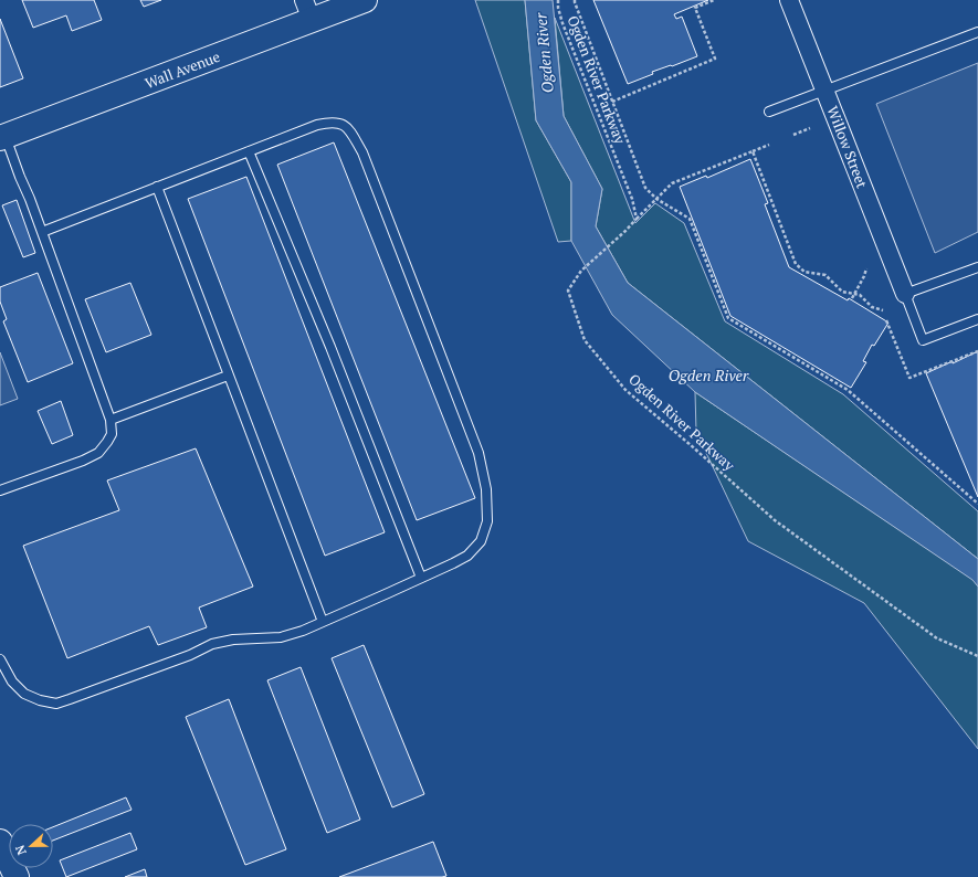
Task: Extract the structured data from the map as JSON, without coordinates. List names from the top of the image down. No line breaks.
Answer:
{"streets":{"main road":["Wall Avenue"],"street":["Willow Street"],"path":["Ogden River Parkway"]},"water":["Ogden River"],"north":"left"}
